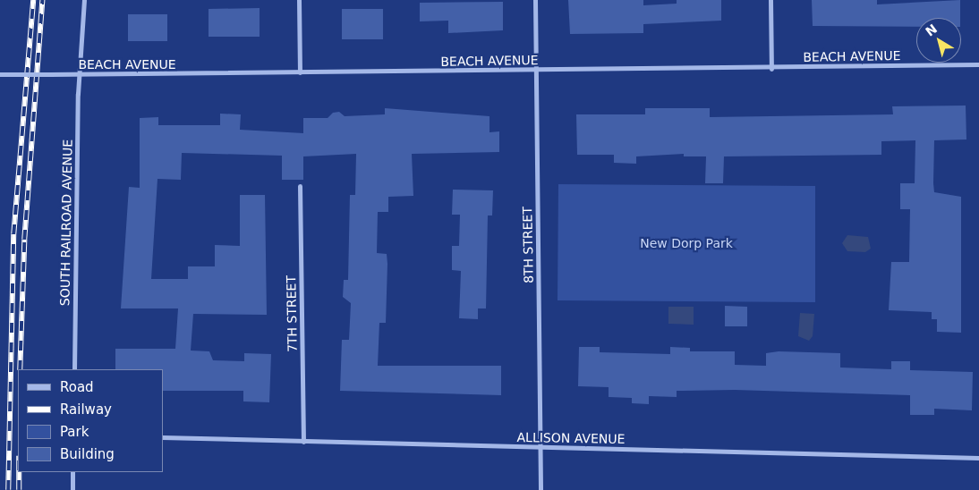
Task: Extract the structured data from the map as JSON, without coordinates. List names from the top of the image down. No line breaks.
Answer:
{"streets":{"street":["BEACH AVENUE","SOUTH RAILROAD AVENUE","8TH STREET","7TH STREET","ALLISON AVENUE"]},"crossings":[["BEACH AVENUE","SOUTH RAILROAD AVENUE"],["BEACH AVENUE","8TH STREET"],["8TH STREET","ALLISON AVENUE"],["7TH STREET","ALLISON AVENUE"]],"parks":["New Dorp Park"],"legend":["Road","Railway","Park","Building"],"north":"top left"}
